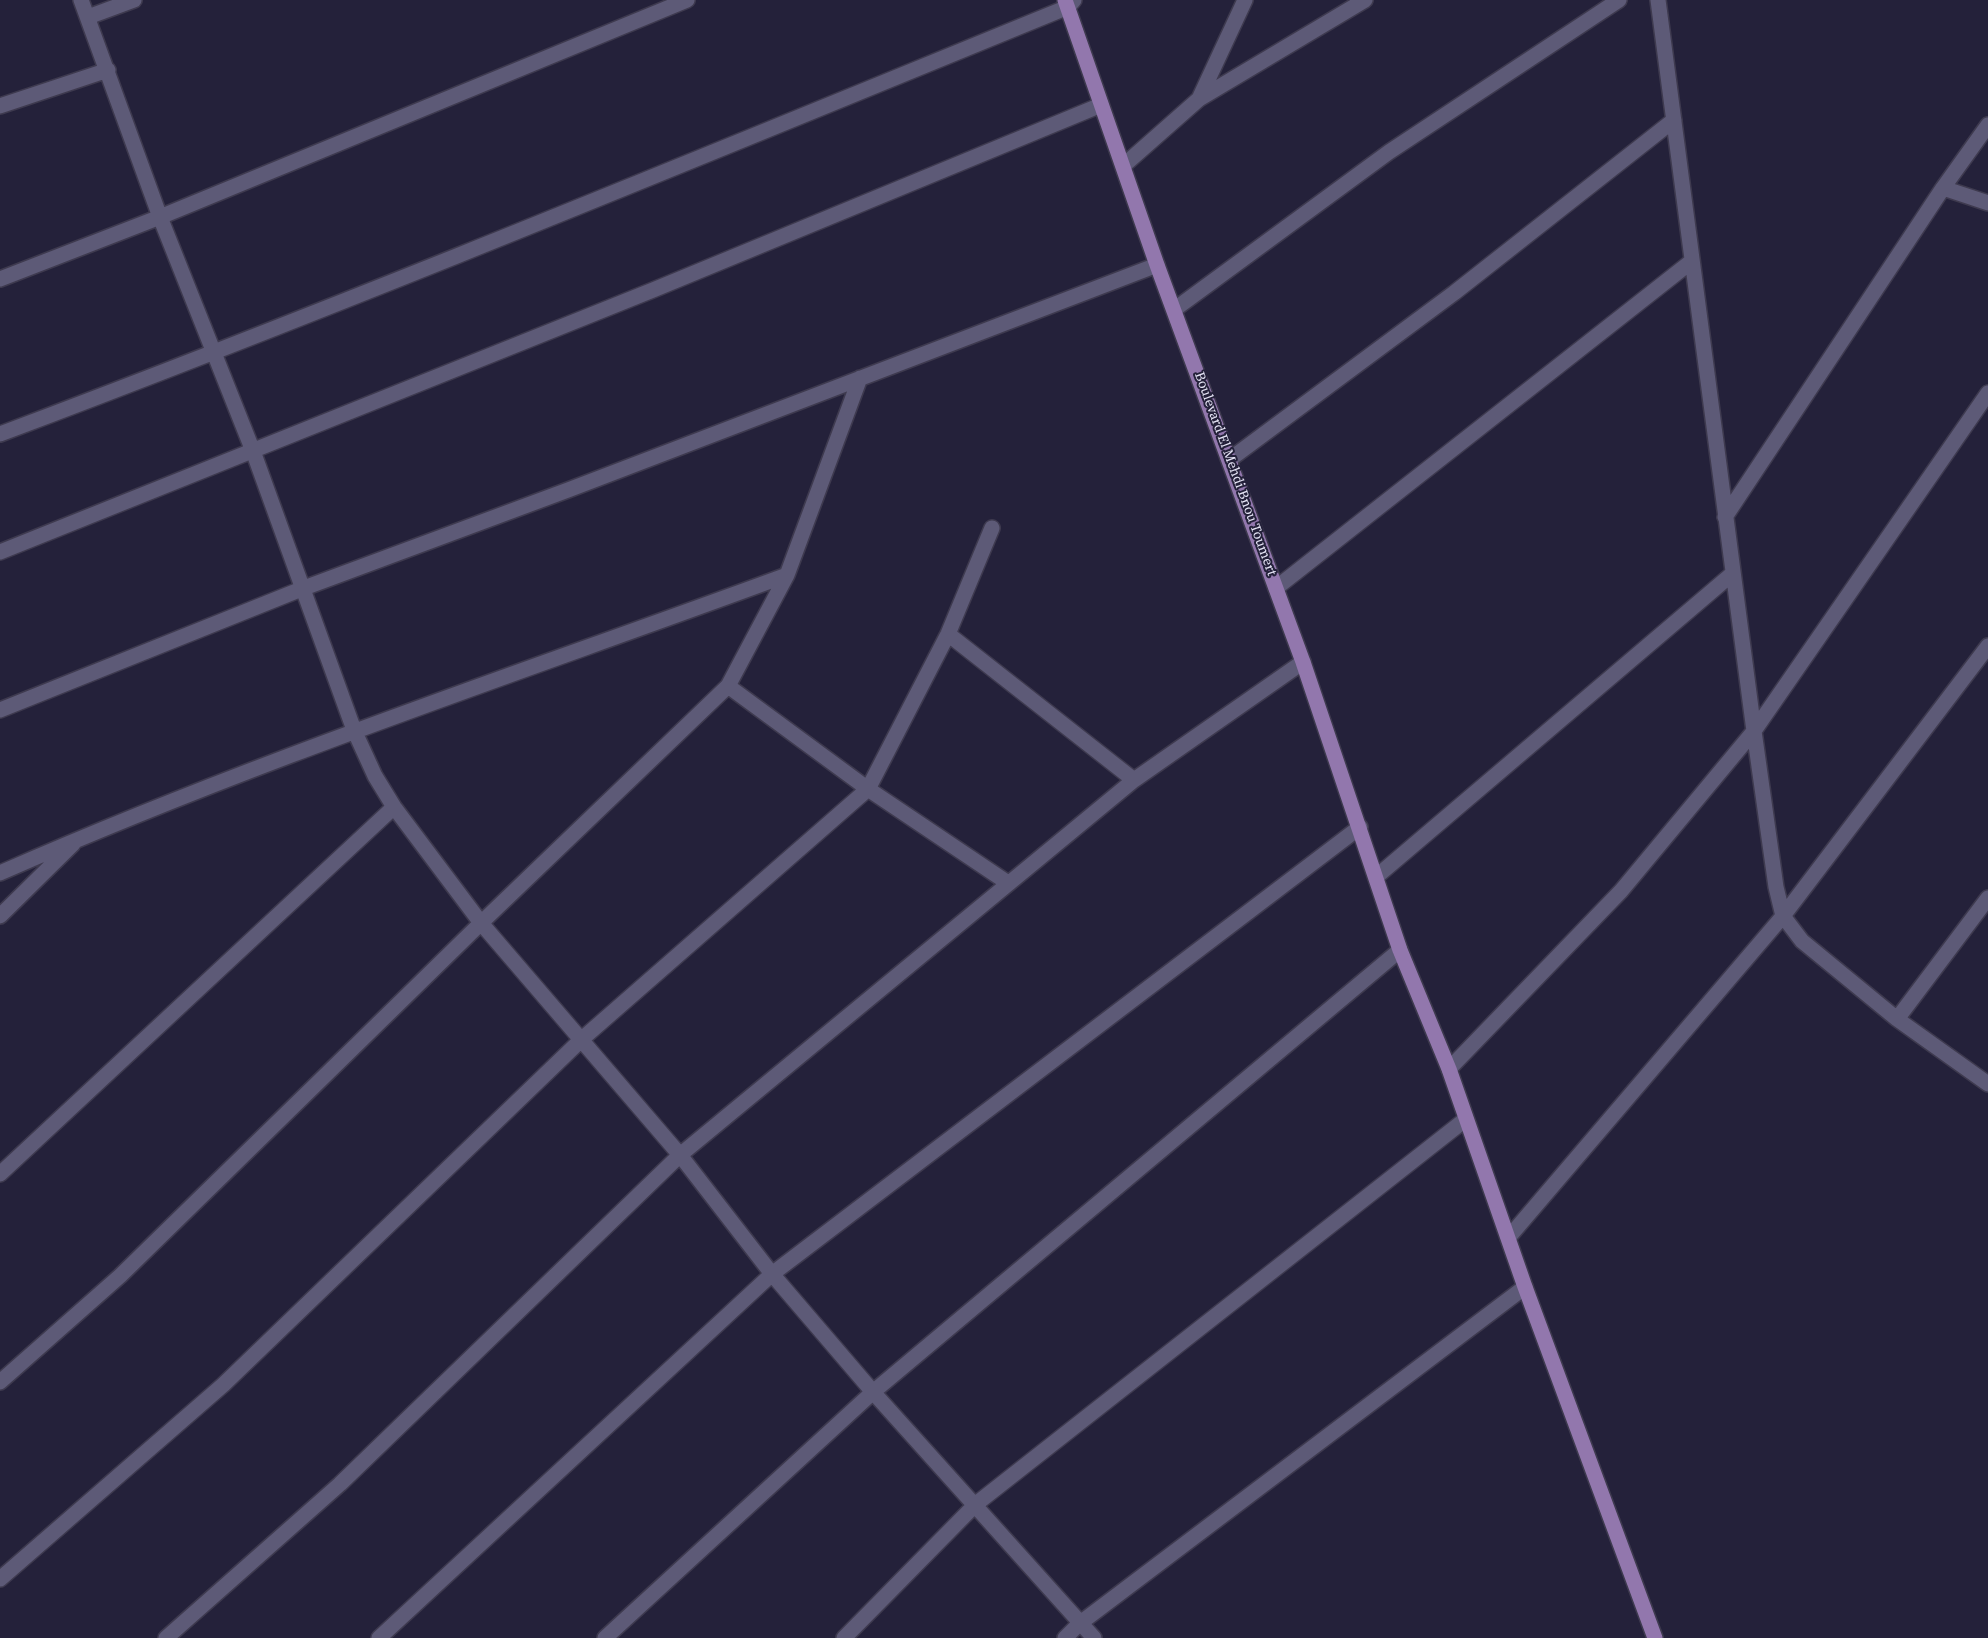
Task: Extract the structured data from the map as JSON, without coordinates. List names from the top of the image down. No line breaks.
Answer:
{"streets":{"main road":["Boulevard El Mehdi Bnou Toumert"]}}
